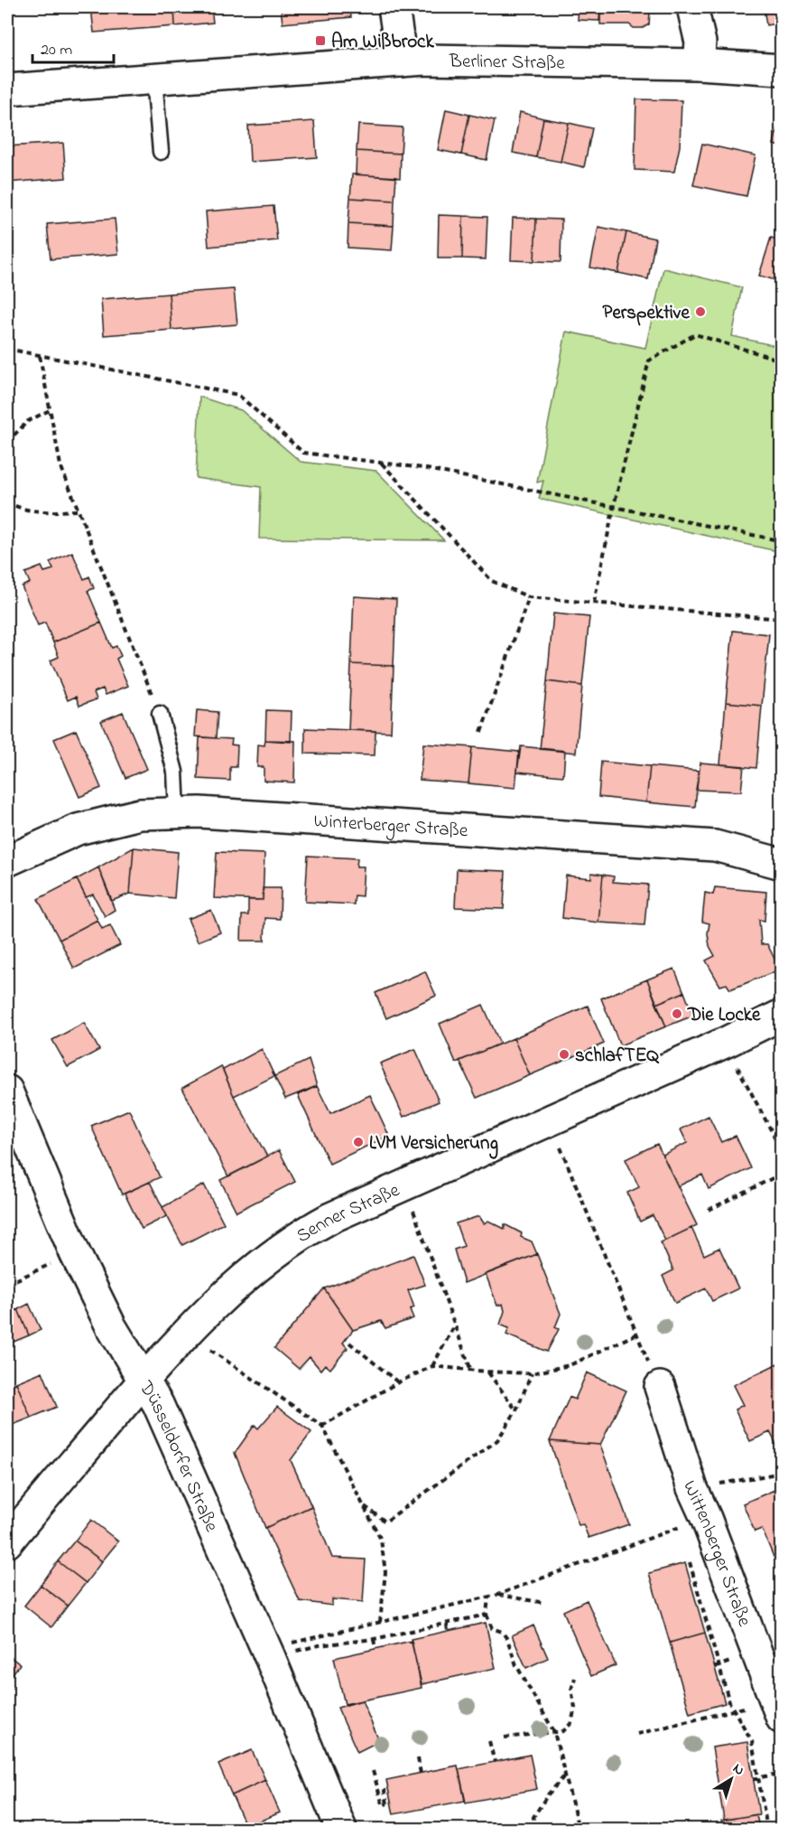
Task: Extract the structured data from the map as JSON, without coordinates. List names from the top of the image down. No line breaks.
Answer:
{"streets":{"street":["Berliner Straße","Winterberger Straße","Senner Straße","Düsseldorfer Straße","Wittenberger Straße"]},"crossings":[["Senner Straße","Düsseldorfer Straße"]],"places":{"transit":["Am Wißbrock"],"other":["Perspektive","Die Locke","schlafTEQ","LVM Versicherung"]},"scale_bar":"20 m","north":"top right"}
